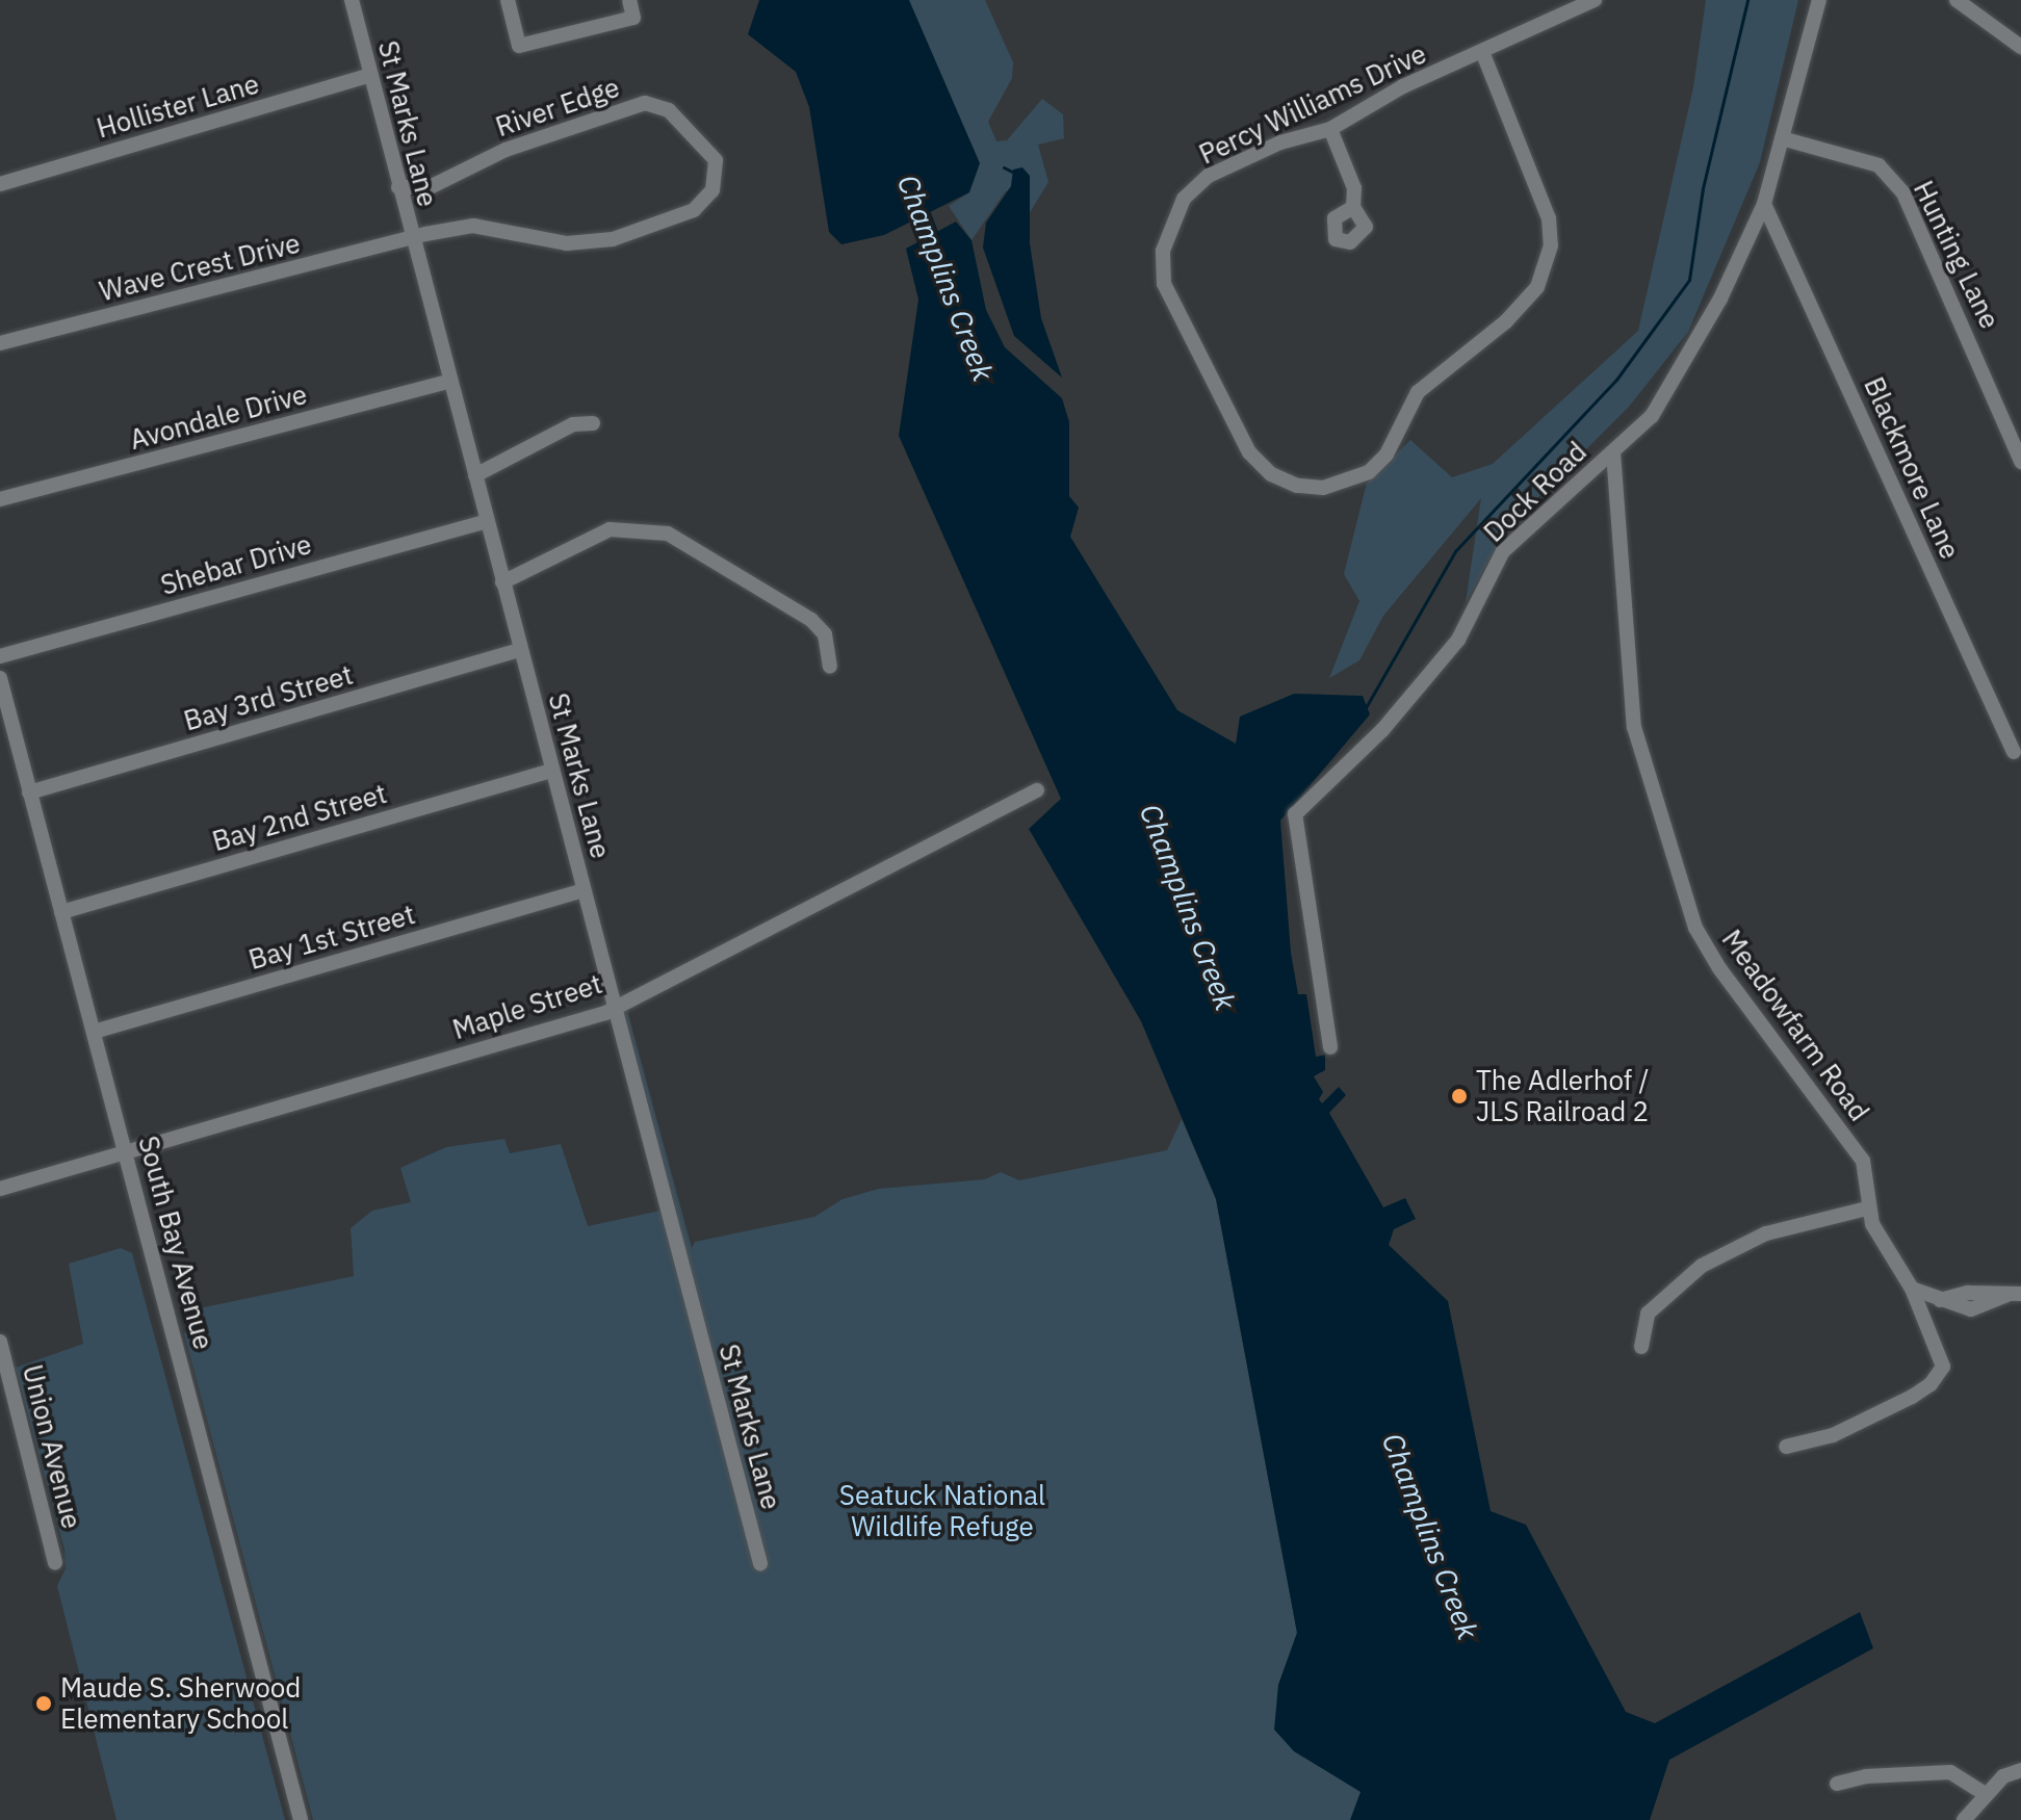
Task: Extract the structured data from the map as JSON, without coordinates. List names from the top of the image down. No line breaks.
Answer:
{"streets":{"street":["Percy Williams Drive","Hollister Lane","River Edge","St Marks Lane","Hunting Lane","Wave Crest Drive","Avondale Drive","Blackmore Lane","Dock Road","Shebar Drive","Bay 3rd Street","Bay 2nd Street","Bay 1st Street","Maple Street","Meadowfarm Road","South Bay Avenue","Union Avenue"]},"crossings":[["Hollister Lane","St Marks Lane"],["River Edge","St Marks Lane"],["River Edge","Wave Crest Drive"],["St Marks Lane","Wave Crest Drive"],["St Marks Lane","Avondale Drive"],["St Marks Lane","Shebar Drive"],["St Marks Lane","Bay 3rd Street"],["St Marks Lane","Bay 2nd Street"],["St Marks Lane","Bay 1st Street"],["St Marks Lane","Maple Street"],["Hunting Lane","Dock Road"],["Blackmore Lane","Dock Road"],["Dock Road","Meadowfarm Road"],["Bay 3rd Street","South Bay Avenue"],["Bay 2nd Street","South Bay Avenue"],["Bay 1st Street","South Bay Avenue"],["Maple Street","South Bay Avenue"]],"water":["Champlins Creek"],"parks":["Seatuck National Wildlife Refuge"],"places":["The Adlerhof / JLS Railroad 2","Maude S. Sherwood Elementary School"]}
